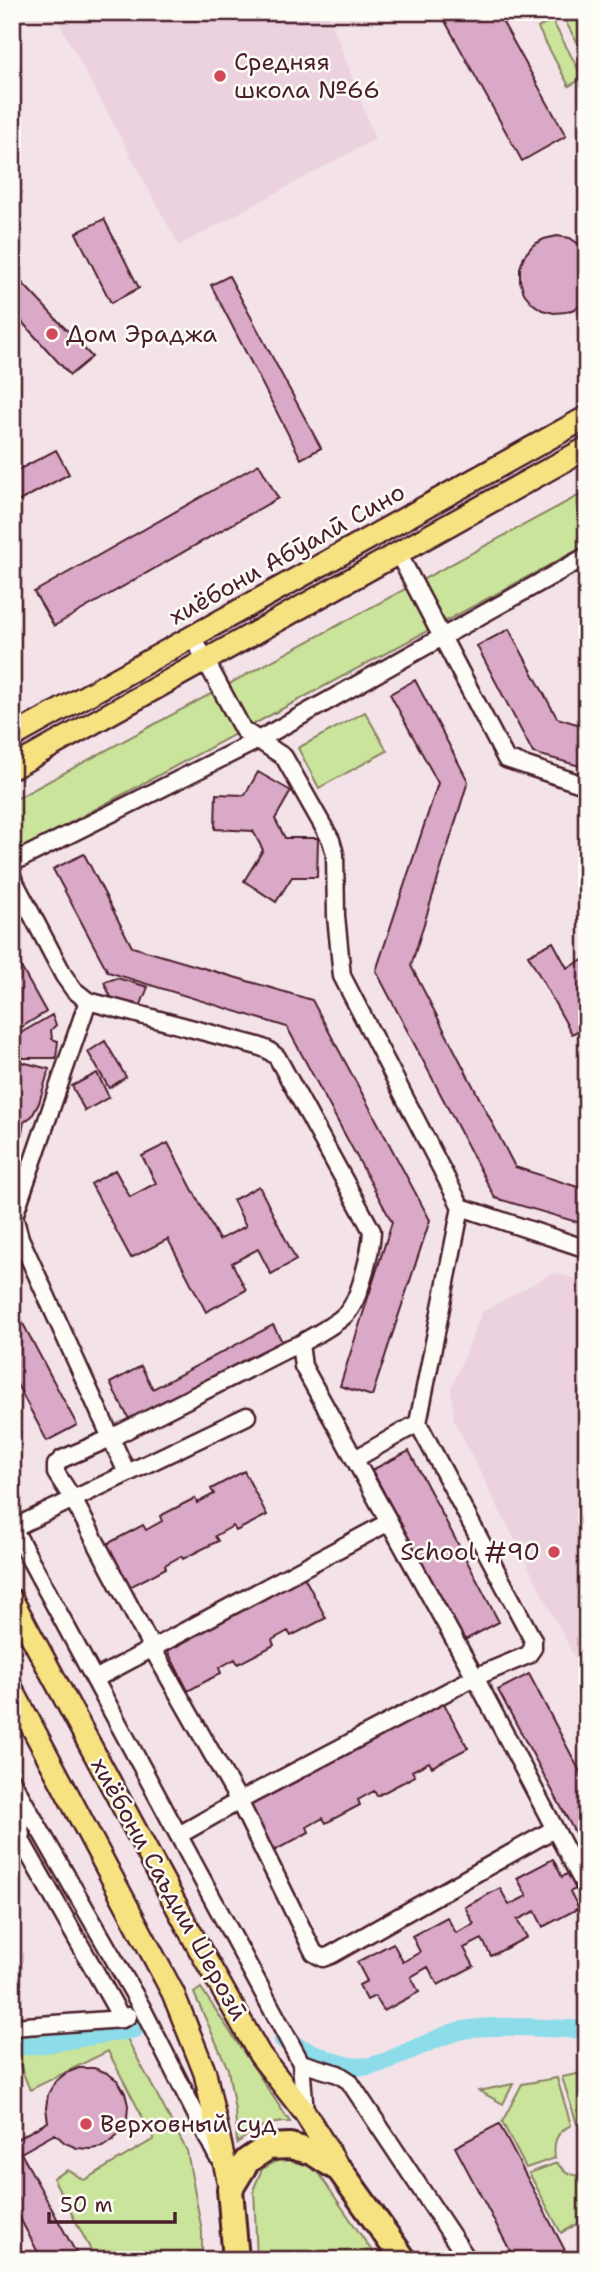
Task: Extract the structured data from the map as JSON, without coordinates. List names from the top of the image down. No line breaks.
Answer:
{"streets":{"highway":["хиёбони Саъдии Шерозӣ"],"main road":["хиёбони Абӯалӣ Сино"]},"places":["Средняя школа №66","Дом Эраджа","School #90","Верховный суд"],"scale_bar":"50 m"}
